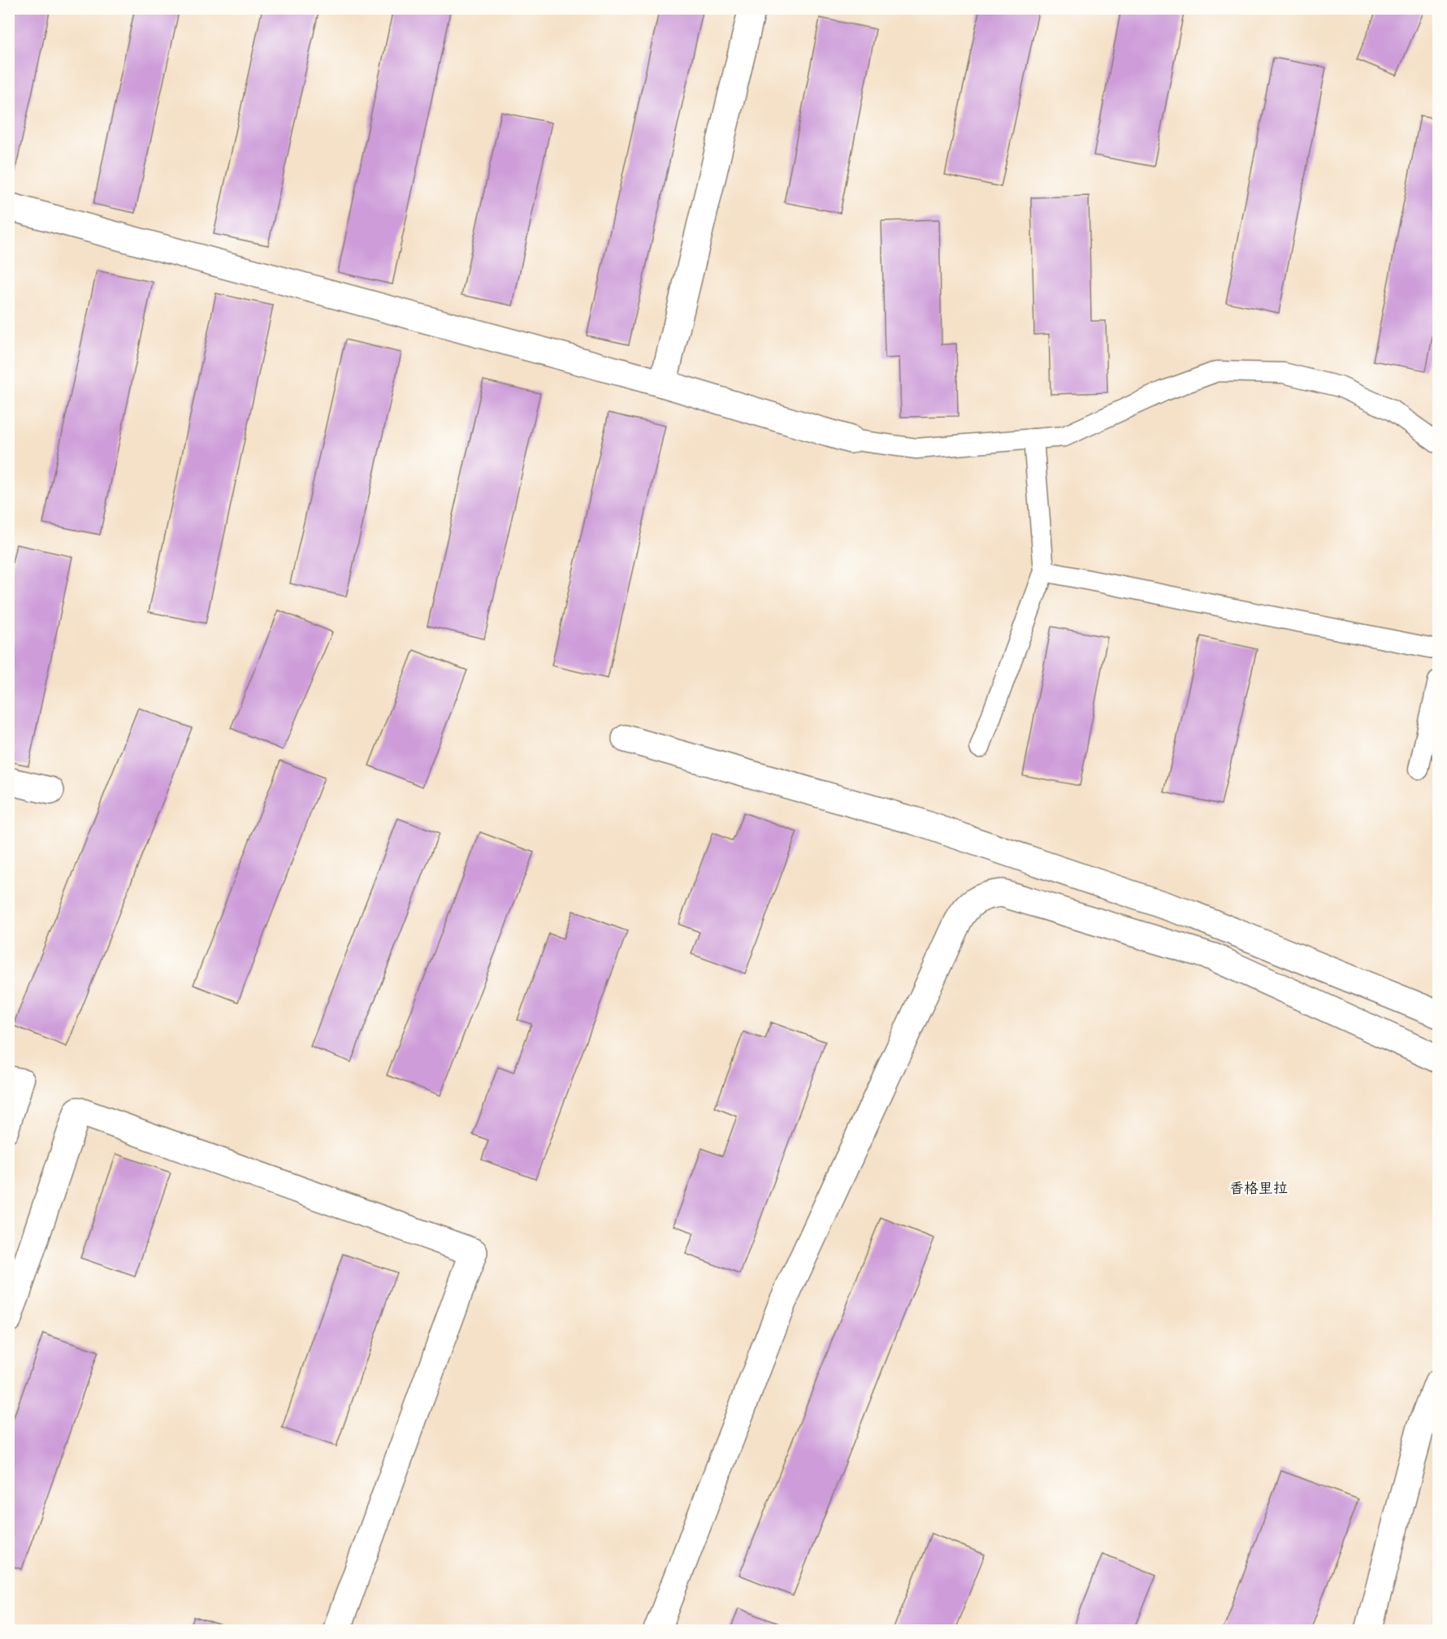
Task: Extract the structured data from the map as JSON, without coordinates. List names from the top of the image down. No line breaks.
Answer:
{"districts":["香格里拉"]}
